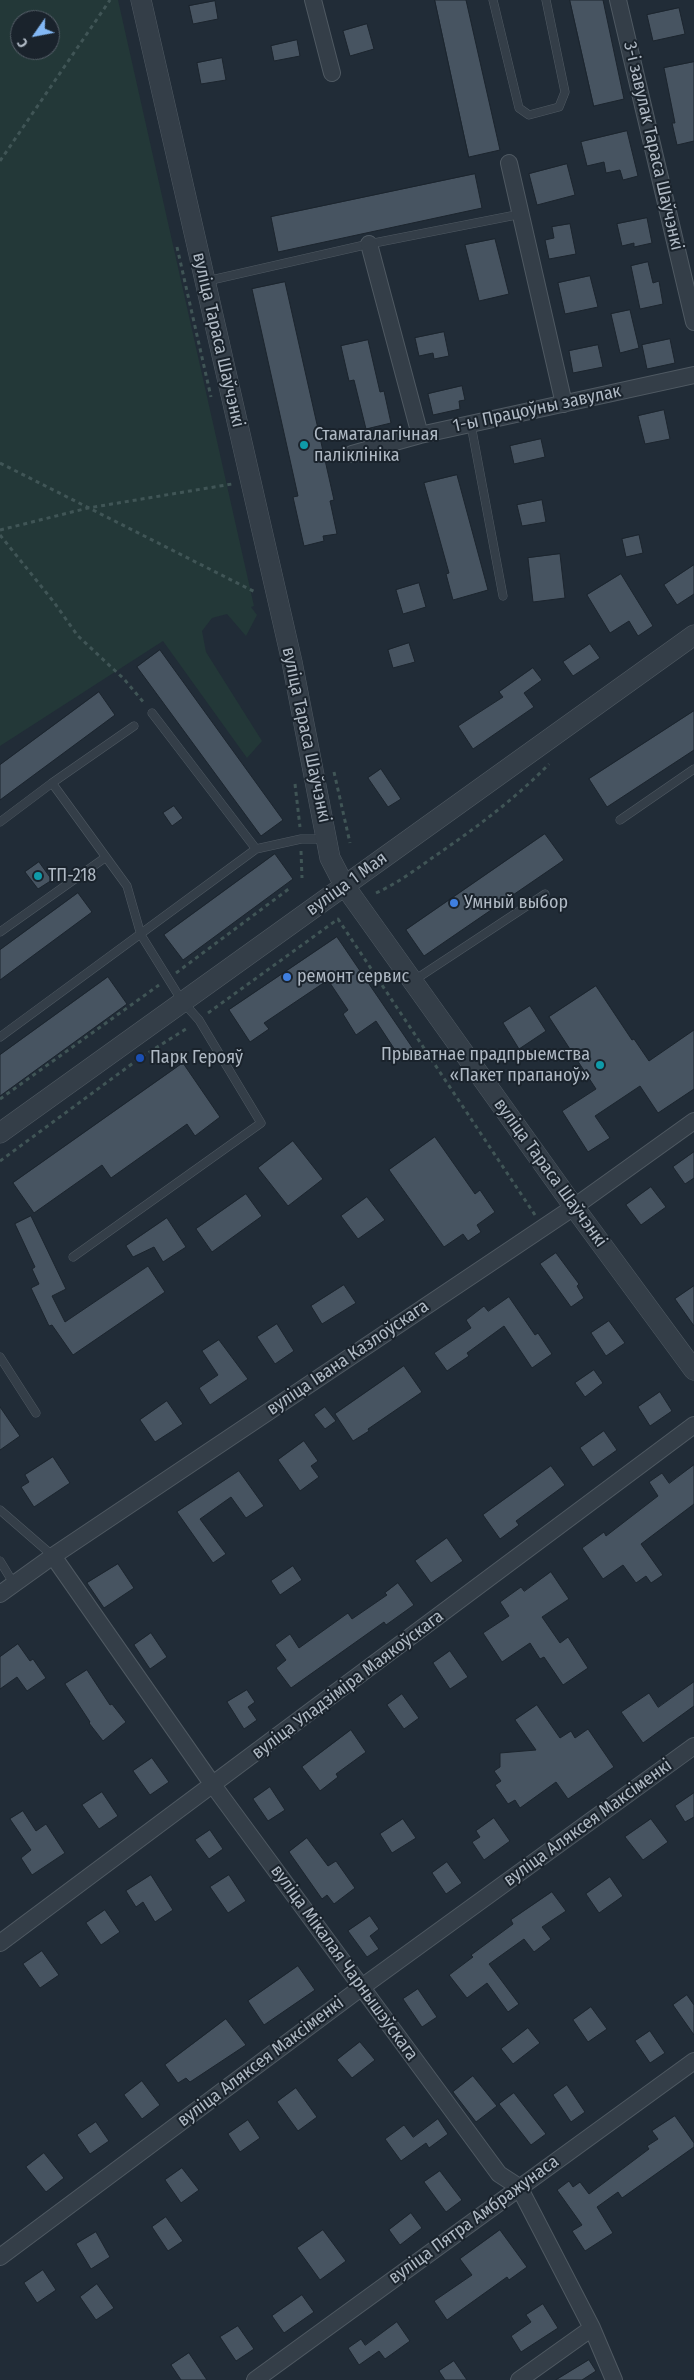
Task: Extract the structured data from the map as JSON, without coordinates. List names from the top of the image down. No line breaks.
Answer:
{"streets":{"street":["3-і завулак Тараса Шаўчэнкі","вуліца Тараса Шаўчэнкі","1-ы Працоўны завулак","вуліца 1 Мая","вуліца Івана Казлоўскага","вуліца Уладзіміра Маякоўскага","вуліца Аляксея Максіменкі","вуліца Мікалая Чарнышэўскага","вуліца Пятра Амбражунаса"]},"crossings":[["вуліца Тараса Шаўчэнкі","вуліца 1 Мая"],["вуліца Тараса Шаўчэнкі","вуліца Івана Казлоўскага"],["вуліца Івана Казлоўскага","вуліца Мікалая Чарнышэўскага"],["вуліца Уладзіміра Маякоўскага","вуліца Мікалая Чарнышэўскага"],["вуліца Аляксея Максіменкі","вуліца Мікалая Чарнышэўскага"],["вуліца Мікалая Чарнышэўскага","вуліца Пятра Амбражунаса"]],"places":["Стаматалагічная паліклініка","ТП-218","Умный выбор","ремонт сервис","Парк Герояў","Прыватнае прадпрыемства «Пакет прапаноў»"],"north":"bottom left"}
